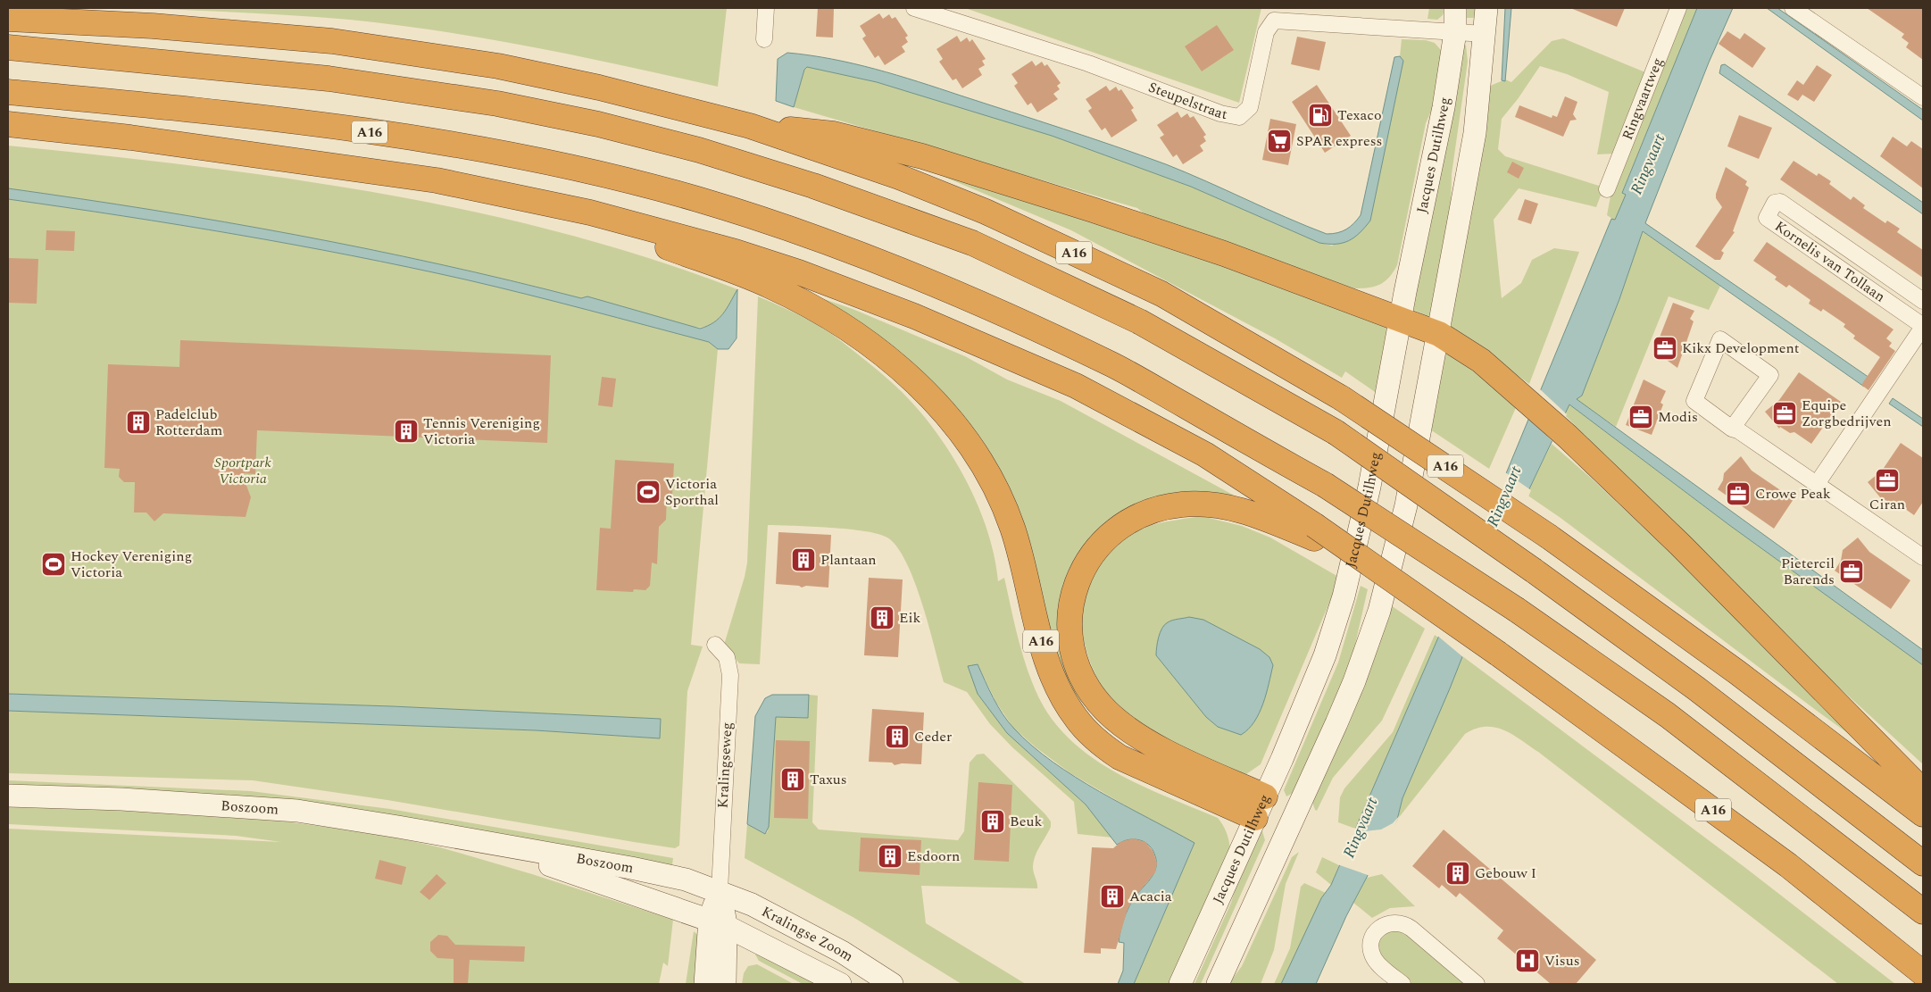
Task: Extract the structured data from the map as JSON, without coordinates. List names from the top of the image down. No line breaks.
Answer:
{"streets":{"highway":["A16"],"main road":["Jacques Dutilhweg","Kralingseweg","Boszoom","Kralingse Zoom"],"street":["Ringvaartweg","Steupelstraat","Kornelis van Tollaan"]},"crossings":[["Steupelstraat","Jacques Dutilhweg"],["A16","Jacques Dutilhweg"],["Kralingseweg","Boszoom"],["Kralingseweg","Kralingse Zoom"],["Boszoom","Kralingse Zoom"]],"water":["Ringvaart"],"parks":["Sportpark Victoria"],"places":{"fuel station":["Texaco"],"supermarket":["SPAR express"],"office":["Kikx Development","Equipe Zorgbedrijven","Modis","Ciran","Crowe Peak","Pietercil Barends"],"building":["Padelclub Rotterdam","Tennis Vereniging Victoria","Plantaan","Eik","Ceder","Taxus","Beuk","Esdoorn","Gebouw I","Acacia"],"sports":["Victoria Sporthal","Hockey Vereniging Victoria"],"hospital":["Visus"]}}
